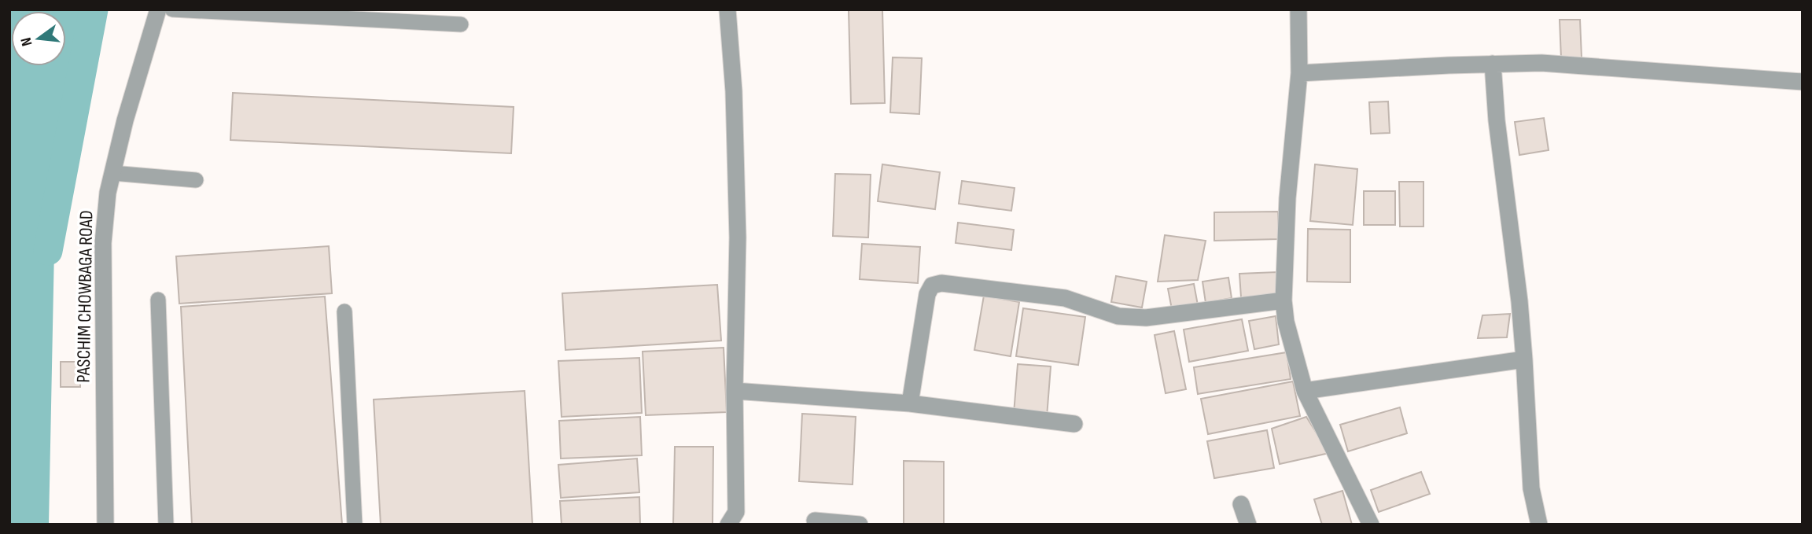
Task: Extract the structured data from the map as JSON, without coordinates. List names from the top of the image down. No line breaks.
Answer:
{"streets":{"street":["PASCHIM CHOWBAGA ROAD"]},"north":"left"}
